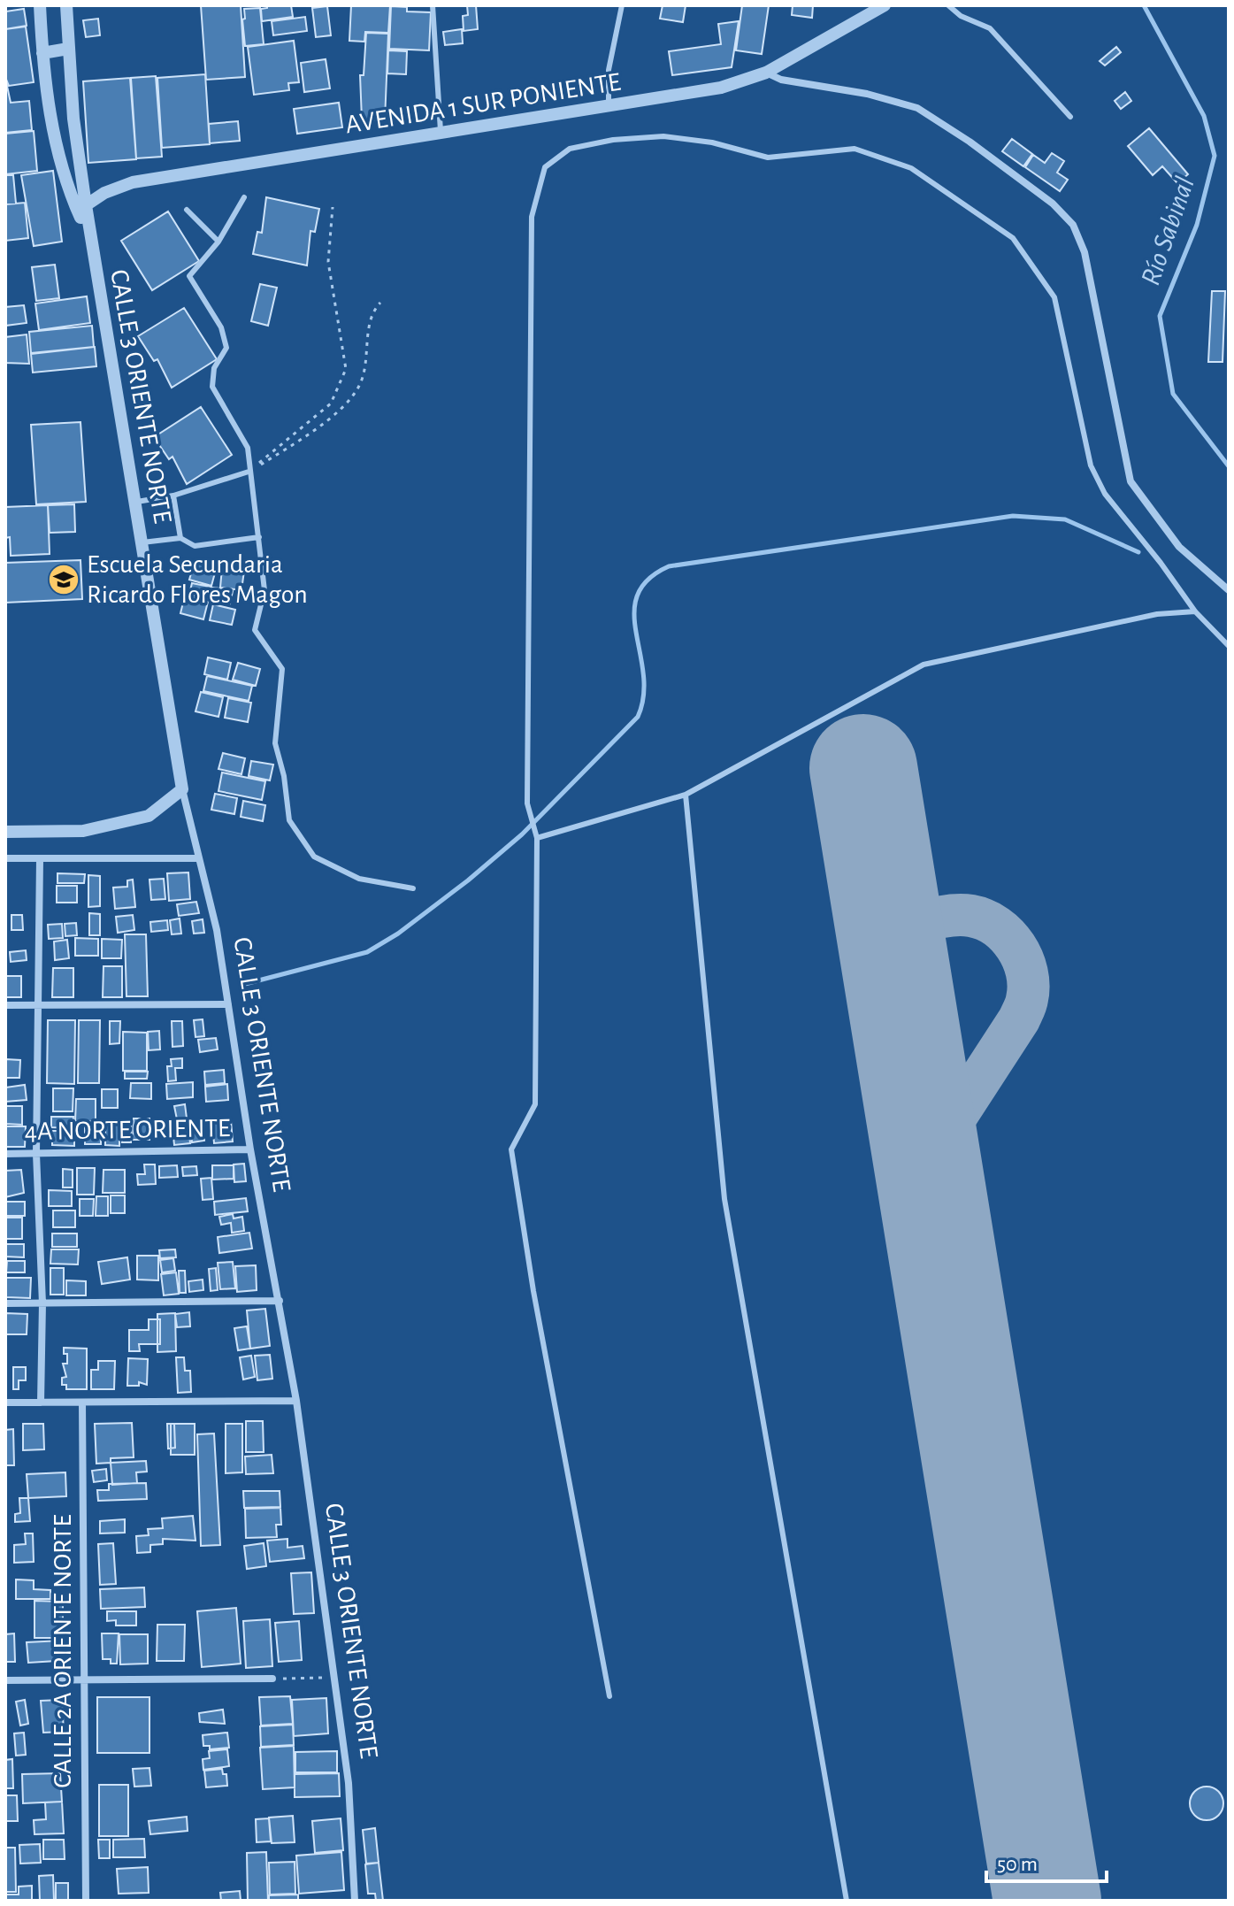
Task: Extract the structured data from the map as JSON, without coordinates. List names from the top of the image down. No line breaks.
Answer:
{"streets":{"street":["AVENIDA 1 SUR PONIENTE","CALLE 3 ORIENTE NORTE","4A NORTE ORIENTE","CALLE 2A ORIENTE NORTE"]},"crossings":[["AVENIDA 1 SUR PONIENTE","CALLE 3 ORIENTE NORTE"],["CALLE 3 ORIENTE NORTE","4A NORTE ORIENTE"]],"water":["Río Sabinal"],"places":{"school or university":["Escuela Secundaria Ricardo Flores Magon"]},"scale_bar":"50 m"}
